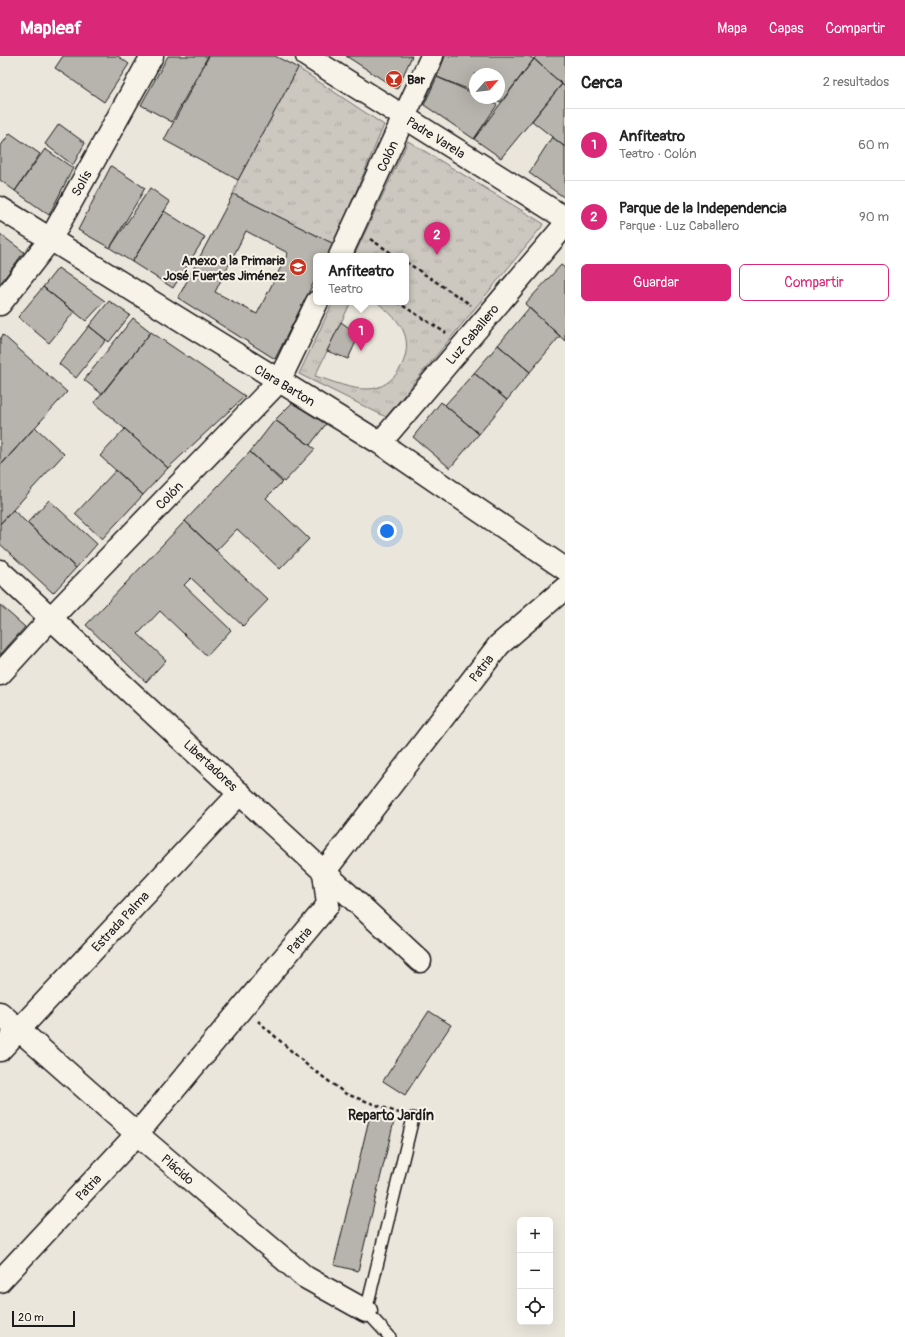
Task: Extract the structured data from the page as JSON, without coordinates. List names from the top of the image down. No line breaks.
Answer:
{"streets":{"street":["Padre Varela","Colón","Solís","Luz Caballero","Clara Barton","Patria","Libertadores","Estrada Palma","Plácido"]},"crossings":[["Padre Varela","Colón"],["Colón","Clara Barton"],["Colón","Libertadores"],["Solís","Clara Barton"],["Luz Caballero","Clara Barton"],["Patria","Libertadores"],["Patria","Plácido"],["Libertadores","Estrada Palma"],["Estrada Palma","Plácido"]],"districts":["Reparto Jardín"],"places":{"bar":["Bar"],"school or university":["Anexo a la Primaria José Fuertes Jiménez"]},"scale_bar":"20 m","north":"top right","page":{"header":"Mapleaf","nav":["Mapa","Capas","Compartir"],"heading":["Cerca","2 resultados"],"list":[{"mark":"1","name":"Anfiteatro","note":"Teatro · Colón","value":"60 m"},{"mark":"2","name":"Parque de la Independencia","note":"Parque · Luz Caballero","value":"90 m"}],"pins":["2","1"],"buttons":["Guardar","Compartir"],"popup":["Anfiteatro","Teatro"],"map_buttons":["+","−"],"scale":"20 m"}}
